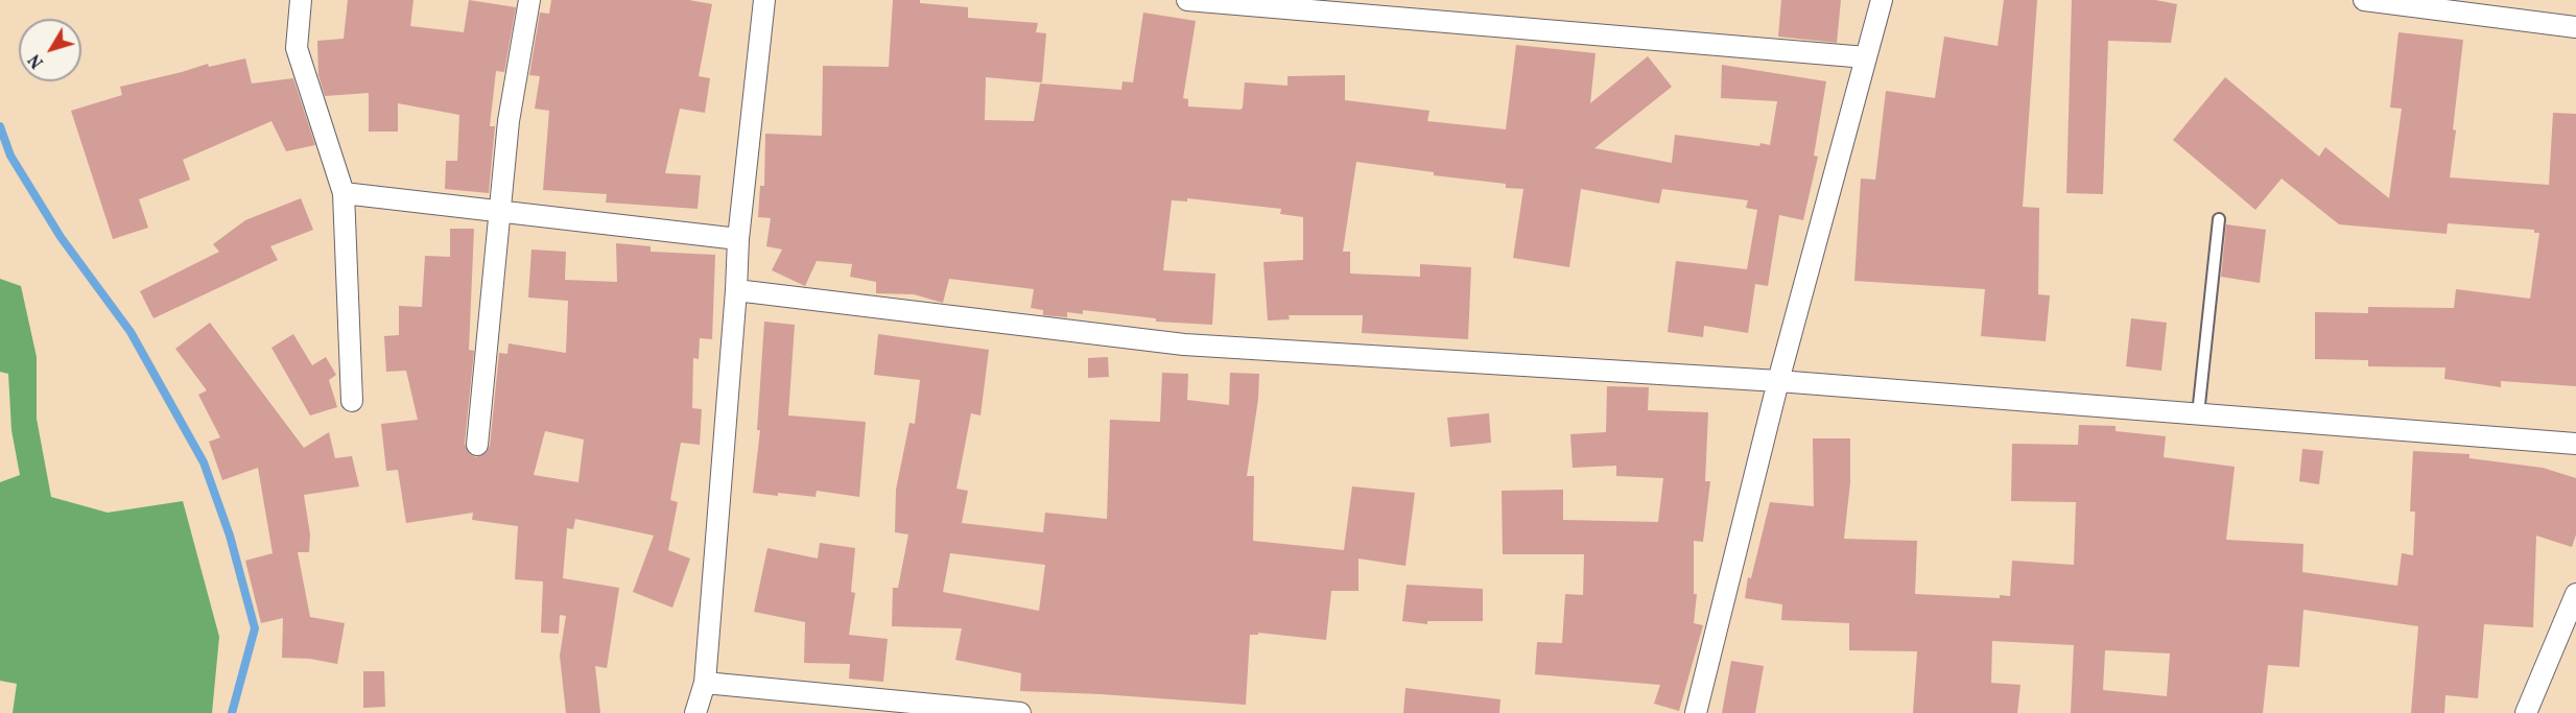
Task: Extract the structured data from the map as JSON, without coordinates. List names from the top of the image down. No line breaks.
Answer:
{"north":"bottom left"}
